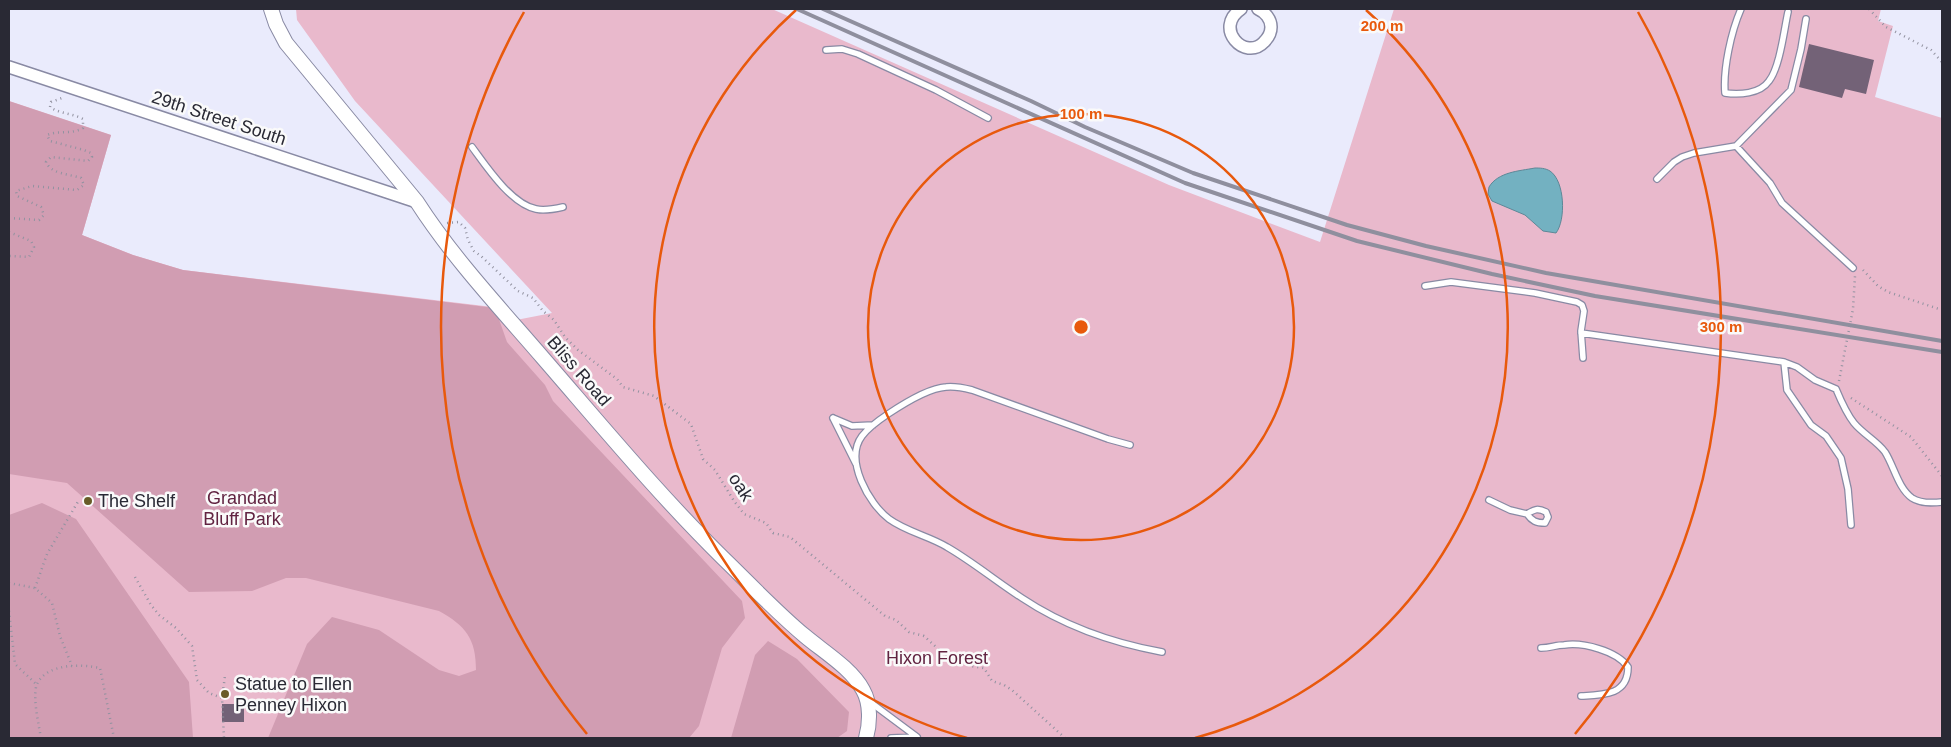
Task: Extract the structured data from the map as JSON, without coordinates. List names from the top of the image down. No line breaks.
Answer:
{"streets":{"street":["29th Street South","Bliss Road"],"path":["oak"]},"crossings":[["29th Street South","Bliss Road"],["Bliss Road","oak"]],"parks":["Grandad Bluff Park","Hixon Forest"],"places":["The Shelf","Statue to Ellen Penney Hixon"],"rings":["200 m","100 m","300 m"]}
